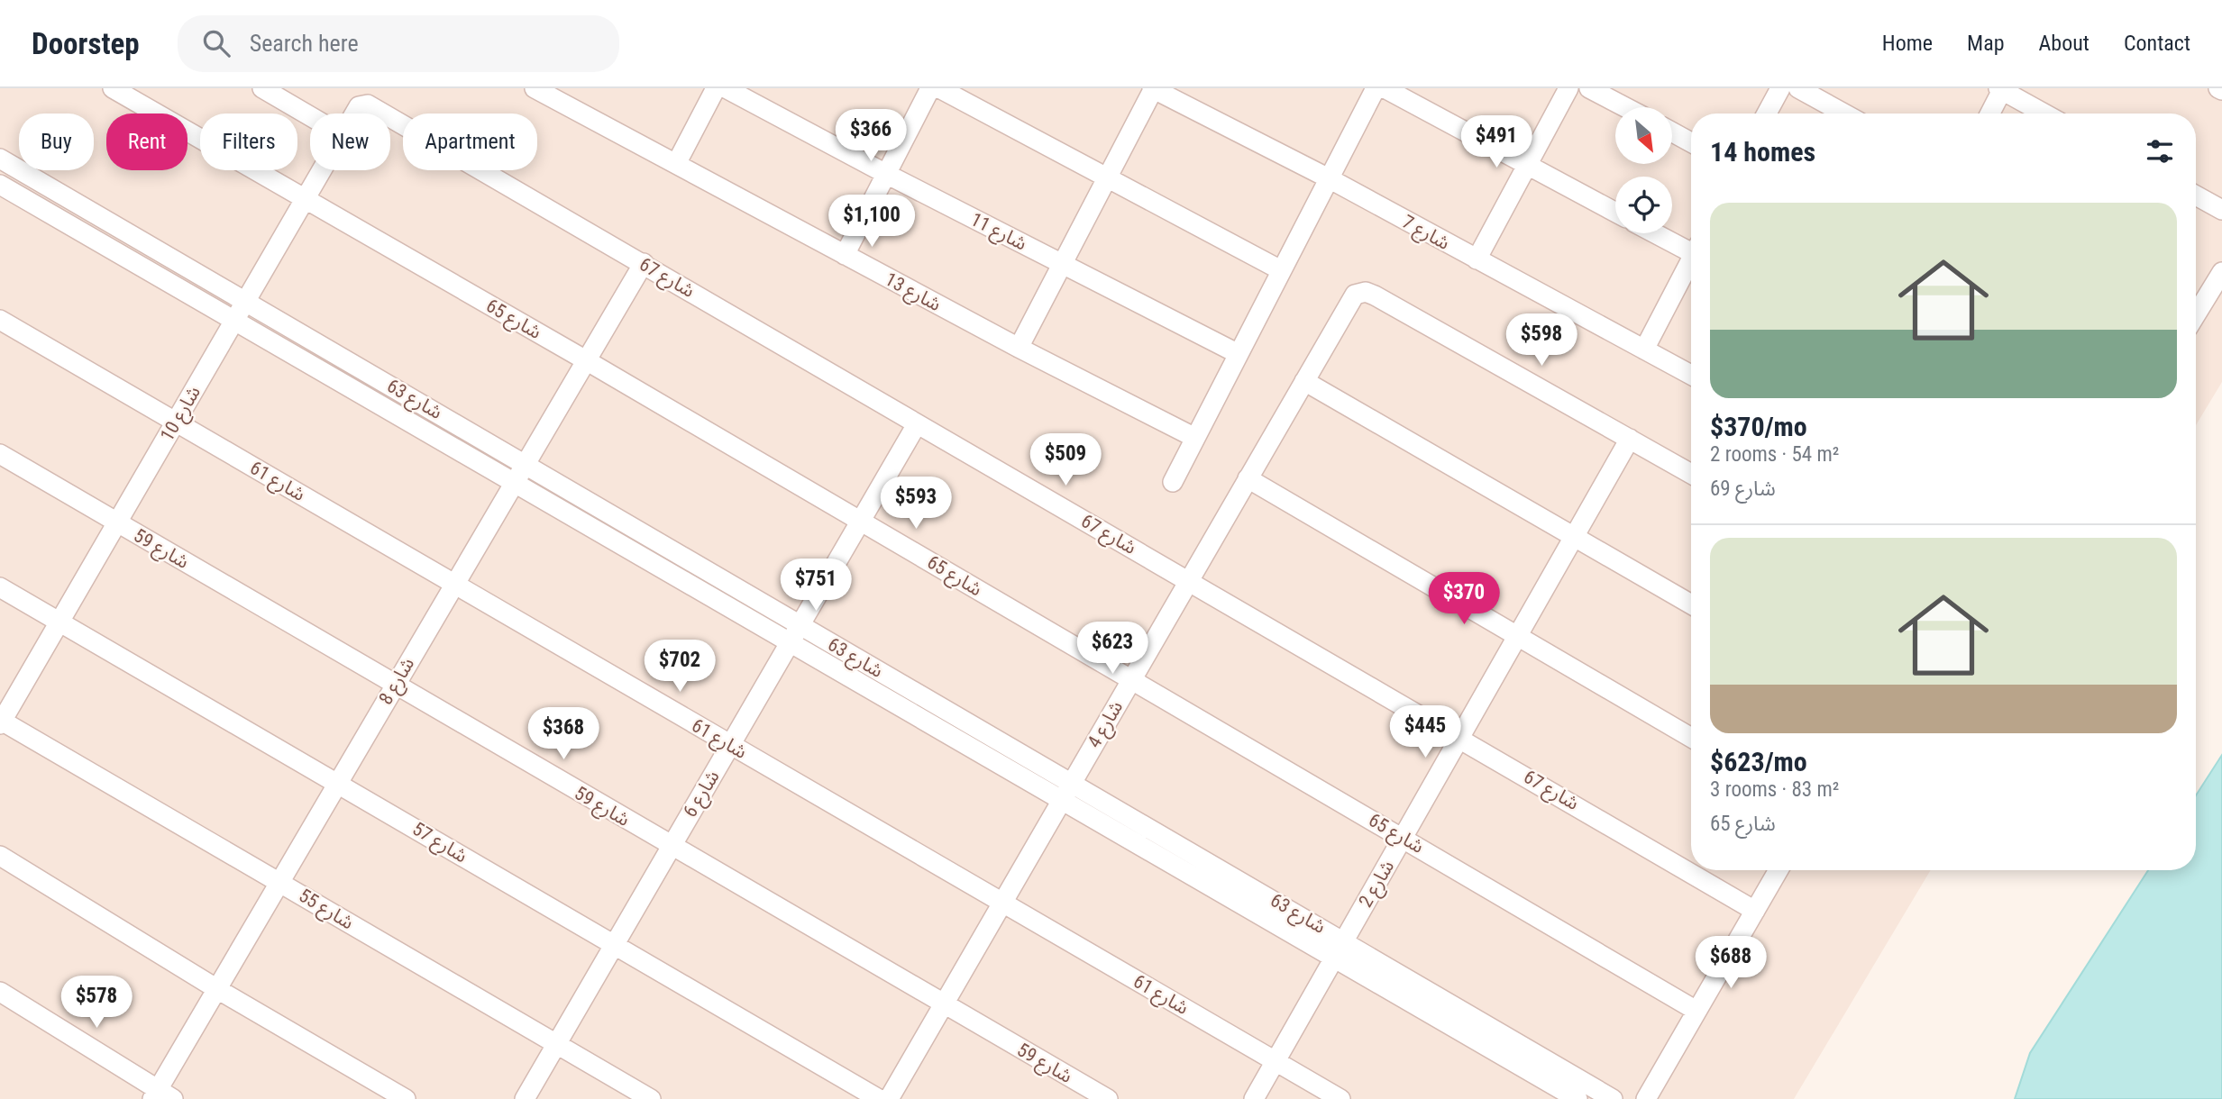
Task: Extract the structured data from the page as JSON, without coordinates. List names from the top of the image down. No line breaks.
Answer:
{"streets":{"street":["شارع 11","شارع 7","شارع 67","شارع 13","شارع 65","شارع 63","شارع 10","شارع 61","شارع 59","شارع 8","شارع 4","شارع 6","شارع 57","شارع 2","شارع 55"]},"crossings":[["شارع 67","شارع 10"],["شارع 67","شارع 8"],["شارع 67","شارع 4"],["شارع 67","شارع 6"],["شارع 67","شارع 2"],["شارع 65","شارع 10"],["شارع 65","شارع 8"],["شارع 65","شارع 4"],["شارع 65","شارع 6"],["شارع 65","شارع 2"],["شارع 63","شارع 10"],["شارع 63","شارع 8"],["شارع 63","شارع 4"],["شارع 63","شارع 6"],["شارع 63","شارع 2"],["شارع 10","شارع 61"],["شارع 10","شارع 59"],["شارع 10","شارع 57"],["شارع 10","شارع 55"],["شارع 61","شارع 8"],["شارع 61","شارع 4"],["شارع 61","شارع 6"],["شارع 61","شارع 2"],["شارع 59","شارع 8"],["شارع 59","شارع 4"],["شارع 59","شارع 6"],["شارع 8","شارع 57"],["شارع 8","شارع 55"],["شارع 4","شارع 2"],["شارع 6","شارع 57"],["شارع 6","شارع 55"]],"north":"bottom right","page":{"header":"Doorstep","search":"Search here","nav":["Home","Map","About","Contact"],"price":["$366","$491","$1,100","$598","$509","$593","$751","$370","$623","$702","$445","$368","$688","$578"],"chip":["Buy","Rent","Filters","New","Apartment"],"heading":"14 homes","list":[{"name":"$370/mo","note":"2 rooms · 54 m² · شارع 69"},{"name":"$623/mo","note":"3 rooms · 83 m² · شارع 65"}]}}
